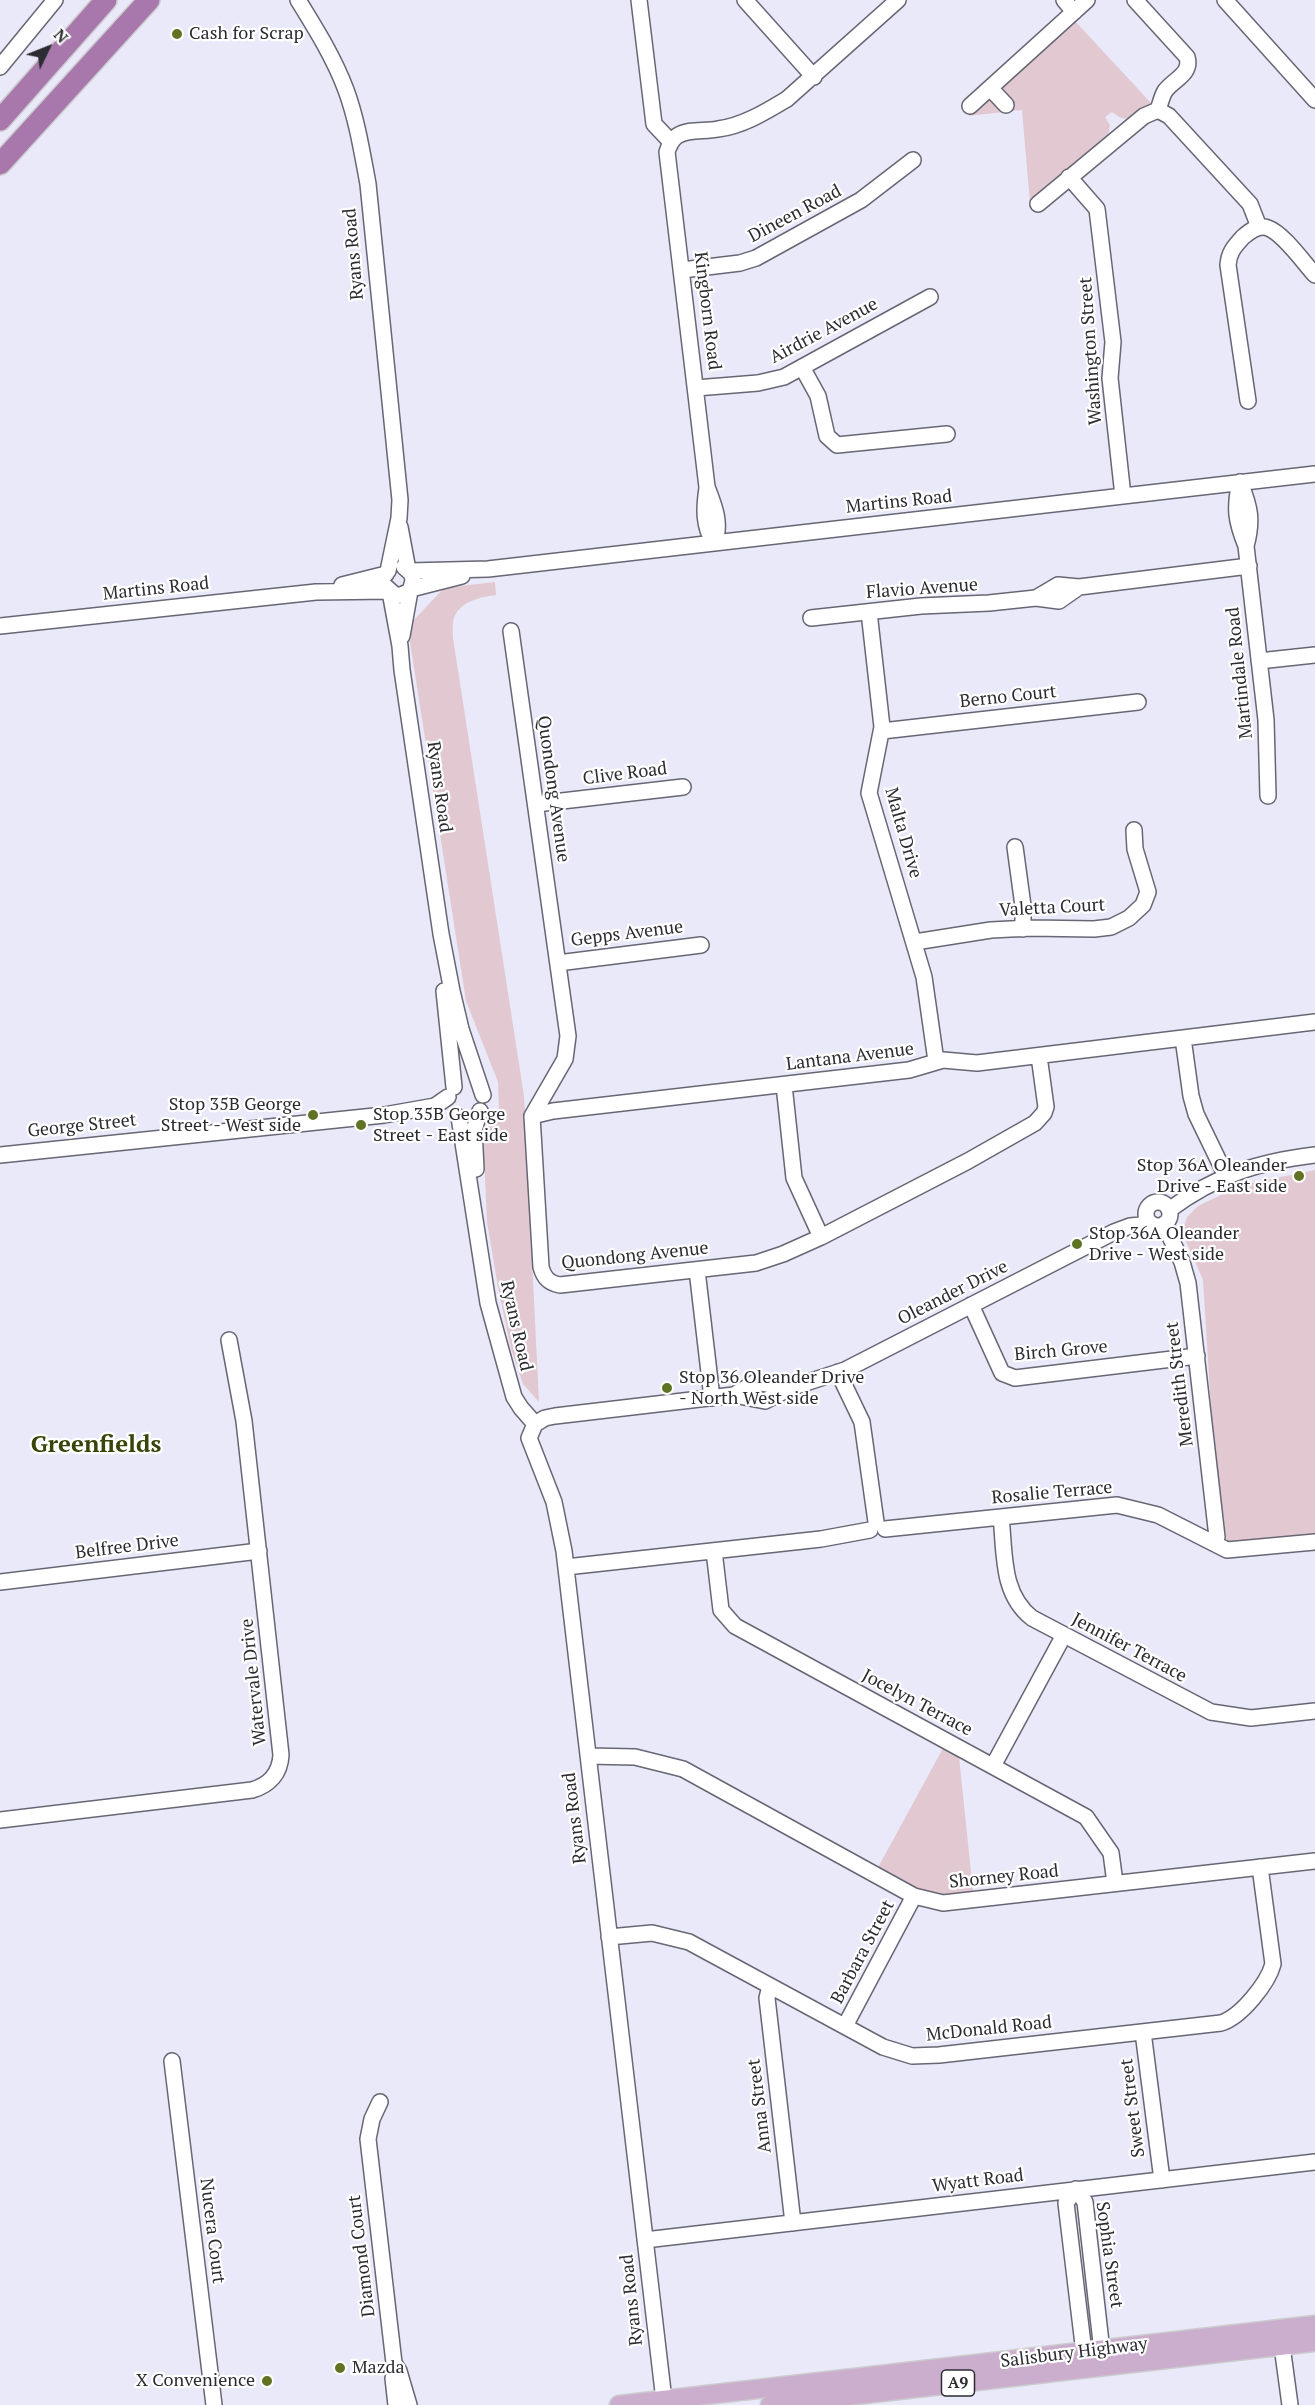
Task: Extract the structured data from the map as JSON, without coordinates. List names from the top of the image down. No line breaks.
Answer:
{"streets":{"main road":["Salisbury Highway","A9"],"street":["Dineen Road","Ryans Road","Kingborn Road","Airdrie Avenue","Washington Street","Martins Road","Flavio Avenue","Martindale Road","Berno Court","Clive Road","Quondong Avenue","Malta Drive","Valetta Court","Gepps Avenue","Lantana Avenue","George Street","Oleander Drive","Birch Grove","Meredith Street","Rosalie Terrace","Belfree Drive","Jennifer Terrace","Watervale Drive","Jocelyn Terrace","Shorney Road","Barbara Street","McDonald Road","Anna Street","Sweet Street","Wyatt Road","Nucera Court","Sophia Street","Diamond Court"]},"crossings":[["Dineen Road","Kingborn Road"],["Ryans Road","Martins Road"],["Ryans Road","George Street"],["Ryans Road","Oleander Drive"],["Ryans Road","Rosalie Terrace"],["Ryans Road","Shorney Road"],["Ryans Road","McDonald Road"],["Ryans Road","Wyatt Road"],["Ryans Road","Salisbury Highway"],["Kingborn Road","Airdrie Avenue"],["Kingborn Road","Martins Road"],["Washington Street","Martins Road"],["Martins Road","Martindale Road"],["Flavio Avenue","Martindale Road"],["Flavio Avenue","Malta Drive"],["Berno Court","Malta Drive"],["Clive Road","Quondong Avenue"],["Quondong Avenue","Gepps Avenue"],["Quondong Avenue","Lantana Avenue"],["Malta Drive","Valetta Court"],["Malta Drive","Lantana Avenue"],["Oleander Drive","Birch Grove"],["Oleander Drive","Meredith Street"],["Birch Grove","Meredith Street"],["Meredith Street","Rosalie Terrace"],["Rosalie Terrace","Jennifer Terrace"],["Rosalie Terrace","Jocelyn Terrace"],["Belfree Drive","Watervale Drive"],["Jocelyn Terrace","Shorney Road"],["Shorney Road","Barbara Street"],["Shorney Road","McDonald Road"],["Barbara Street","McDonald Road"],["McDonald Road","Anna Street"],["McDonald Road","Sweet Street"],["Anna Street","Wyatt Road"],["Sweet Street","Wyatt Road"],["Wyatt Road","Sophia Street"],["Sophia Street","Salisbury Highway"]],"districts":["Greenfields"],"places":["Cash for Scrap","Stop 35B George Street - West side","Stop 35B George Street - East side","Stop 36A Oleander Drive - East side","Stop 36A Oleander Drive - West side","Stop 36 Oleander Drive - North West side","Mazda","X Convenience"],"north":"top right"}
